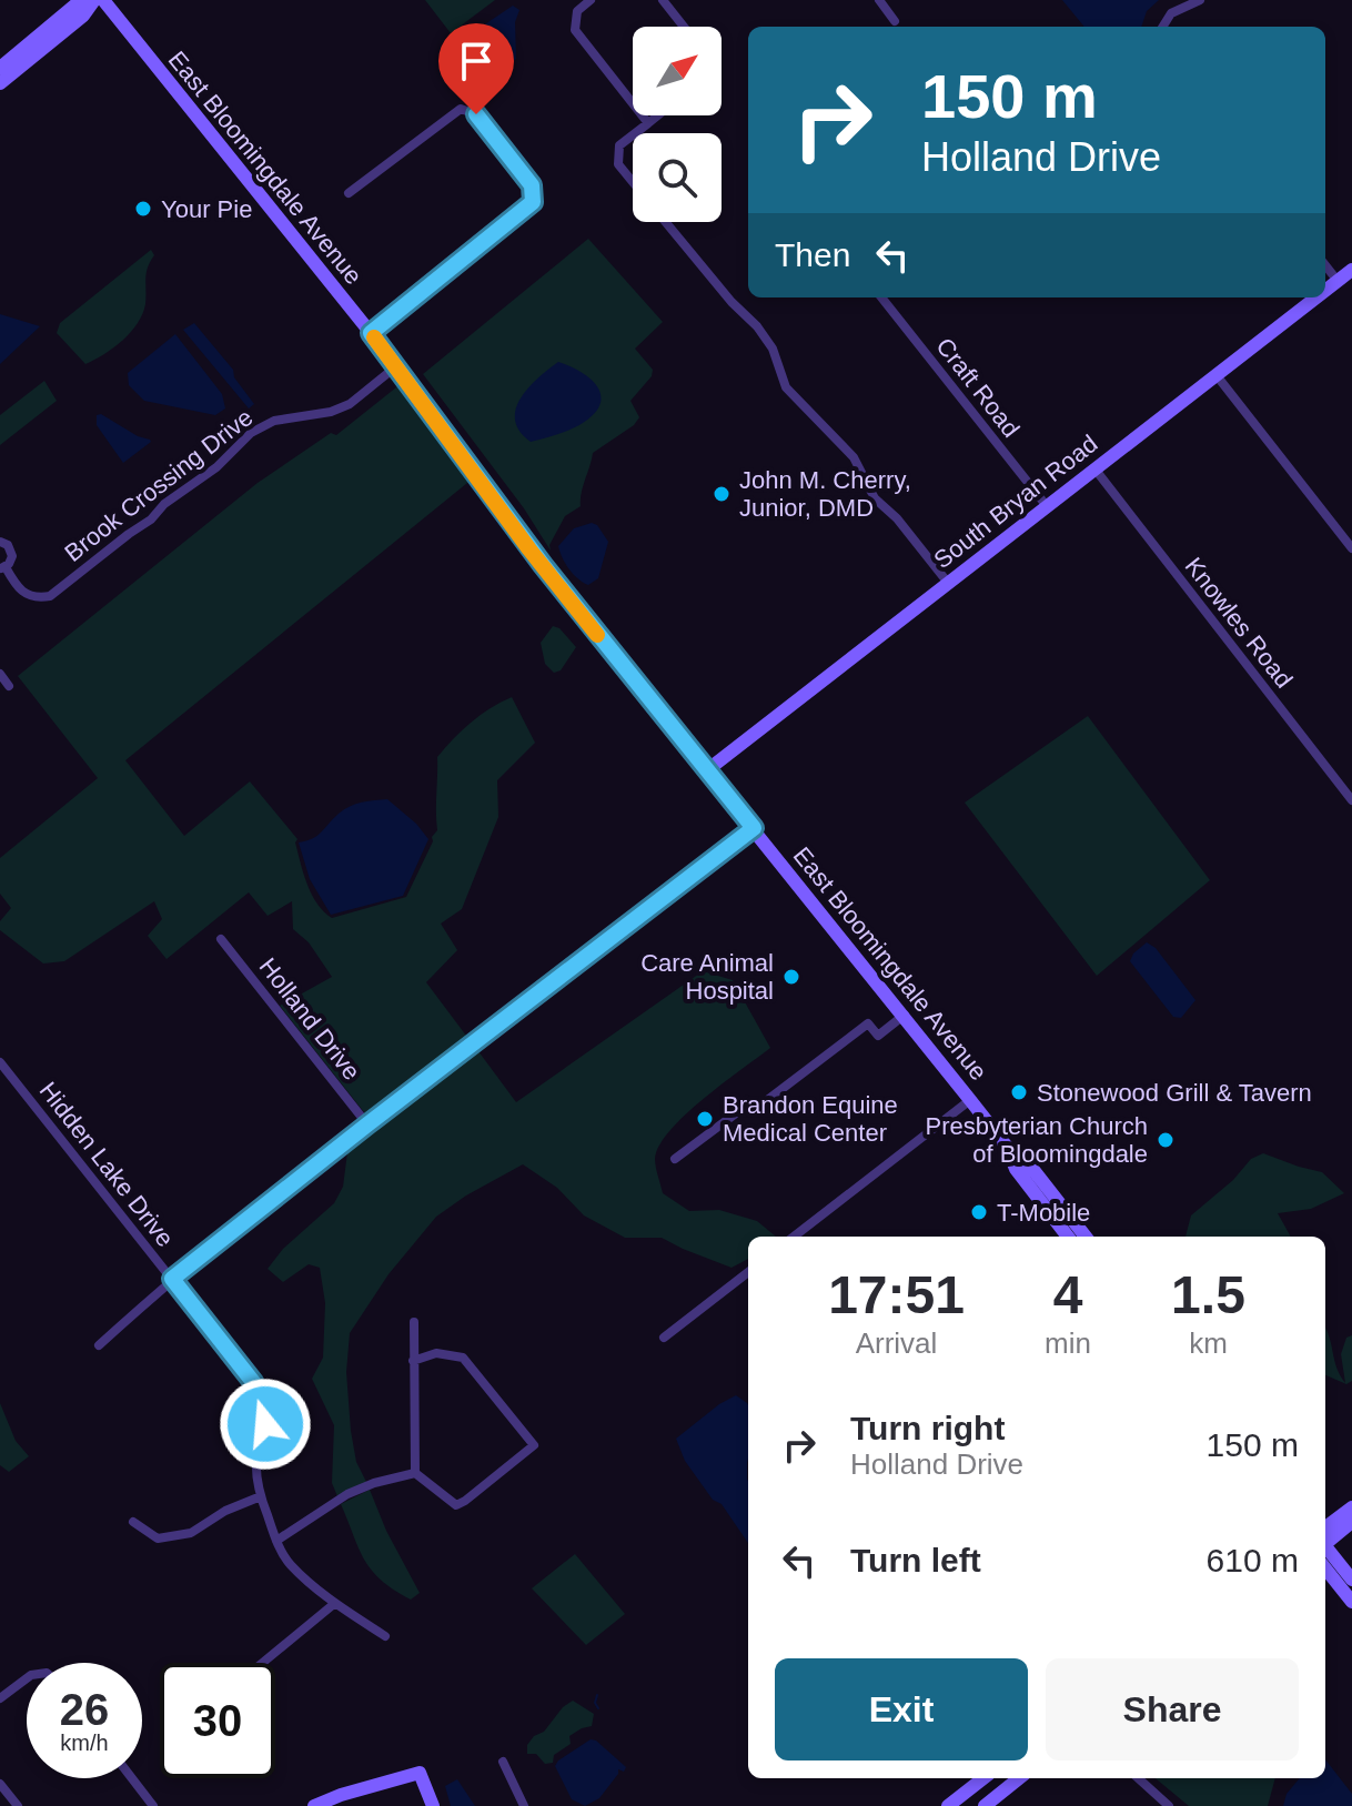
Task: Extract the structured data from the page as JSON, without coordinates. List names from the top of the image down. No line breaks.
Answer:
{"streets":{"main road":["East Bloomingdale Avenue","South Bryan Road"],"street":["Craft Road","Brook Crossing Drive","Knowles Road","Holland Drive","Hidden Lake Drive"]},"crossings":[["East Bloomingdale Avenue","Brook Crossing Drive"],["East Bloomingdale Avenue","South Bryan Road"],["Craft Road","South Bryan Road"],["South Bryan Road","Knowles Road"]],"places":["Your Pie","John M. Cherry, Junior, DMD","Care Animal Hospital","Stonewood Grill & Tavern","Brandon Equine Medical Center","Presbyterian Church of Bloomingdale","T-Mobile"],"north":"top right","page":{"turn":["150 m","Holland Drive"],"then":"Then","eta":["17:51","Arrival","4","min","1.5","km"],"list":[{"name":"Turn right","note":"Holland Drive","value":"150 m"},{"name":"Turn left","value":"610 m"}],"buttons":["Exit","Share"],"speed":"26 km/h","limit":"30"}}
